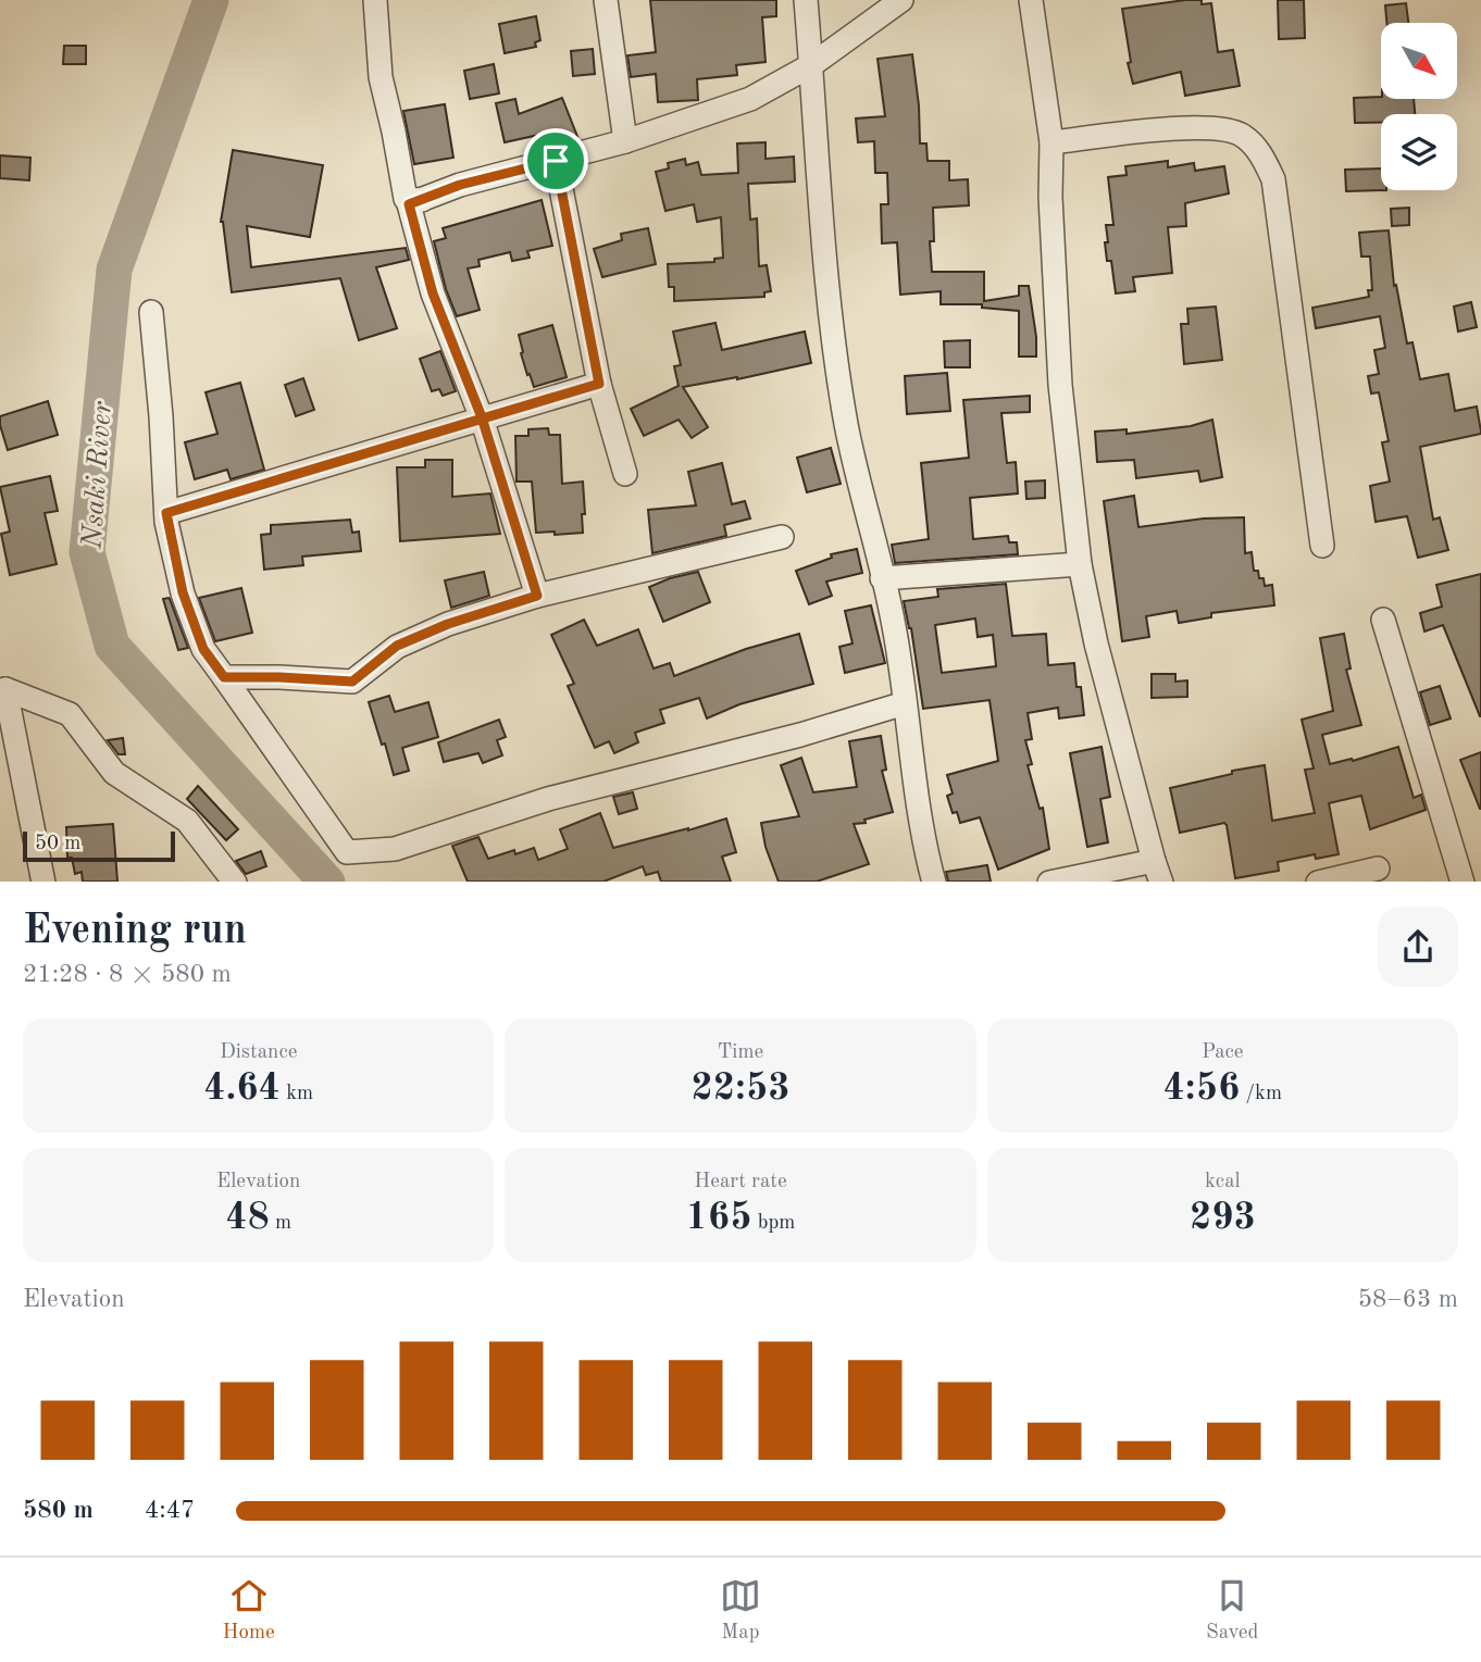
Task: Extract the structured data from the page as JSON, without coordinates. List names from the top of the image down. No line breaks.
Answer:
{"water":["Nsaki River"],"scale_bar":"50 m","north":"bottom right","page":{"scale":"50 m","heading":["Evening run","21:28 · 8 × 580 m"],"stats":[["Distance","4.64 km"],["Time","22:53"],["Pace","4:56 /km"],["Elevation","48 m"],["Heart rate","165 bpm"],["kcal","293"]],"chart":["Elevation","58–63 m"],"list":[{"name":"580 m","note":"4:47"}],"tabs":["Home","Map","Saved"]}}
